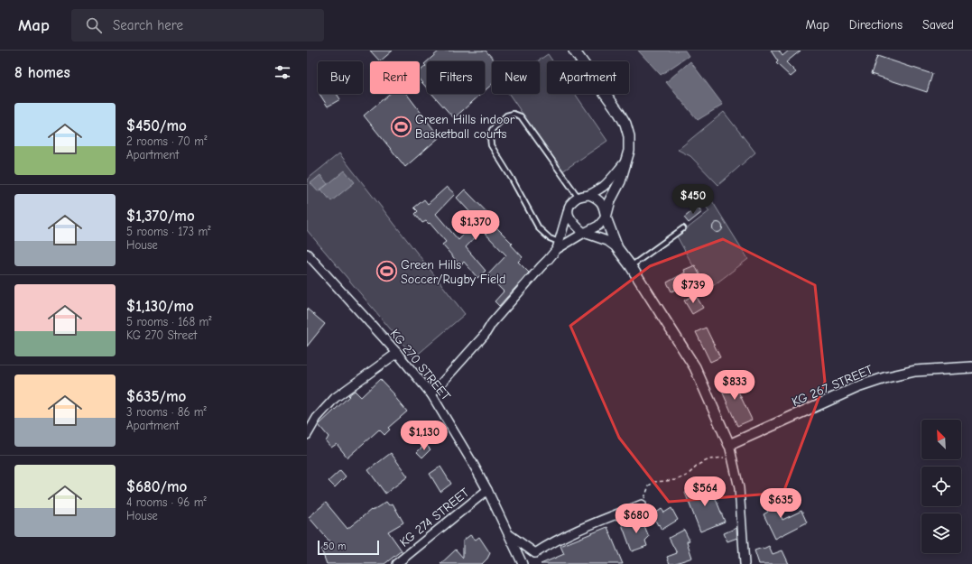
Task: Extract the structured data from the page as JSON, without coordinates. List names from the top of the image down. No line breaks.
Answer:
{"streets":{"street":["KG 270 STREET","KG 267 STREET","KG 274 STREET"]},"crossings":[["KG 270 STREET","KG 274 STREET"]],"places":{"sports":["Green Hills indoor Basketball courts","Green Hills Soccer/Rugby Field"]},"scale_bar":"50 m","north":"top left","page":{"header":"Map","search":"Search here","nav":["Map","Directions","Saved"],"heading":"8 homes","chip":["Buy","Rent","Filters","New","Apartment"],"list":[{"name":"$450/mo","note":"2 rooms · 70 m² · Apartment"},{"name":"$1,370/mo","note":"5 rooms · 173 m² · House"},{"name":"$1,130/mo","note":"5 rooms · 168 m² · KG 270 Street"},{"name":"$635/mo","note":"3 rooms · 86 m² · Apartment"},{"name":"$680/mo","note":"4 rooms · 96 m² · House"}],"price":["$450","$1,370","$739","$833","$1,130","$564","$635","$680"],"scale":"50 m"}}
